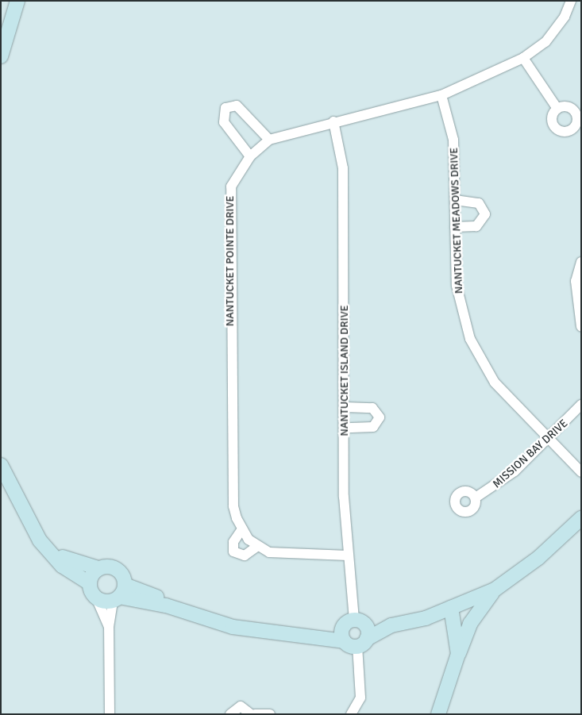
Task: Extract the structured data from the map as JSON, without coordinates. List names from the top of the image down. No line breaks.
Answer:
{"streets":{"street":["NANTUCKET MEADOWS DRIVE","NANTUCKET POINTE DRIVE","NANTUCKET ISLAND DRIVE","MISSION BAY DRIVE"]},"crossings":[["NANTUCKET MEADOWS DRIVE","NANTUCKET POINTE DRIVE"],["NANTUCKET MEADOWS DRIVE","MISSION BAY DRIVE"],["NANTUCKET POINTE DRIVE","NANTUCKET ISLAND DRIVE"]]}
